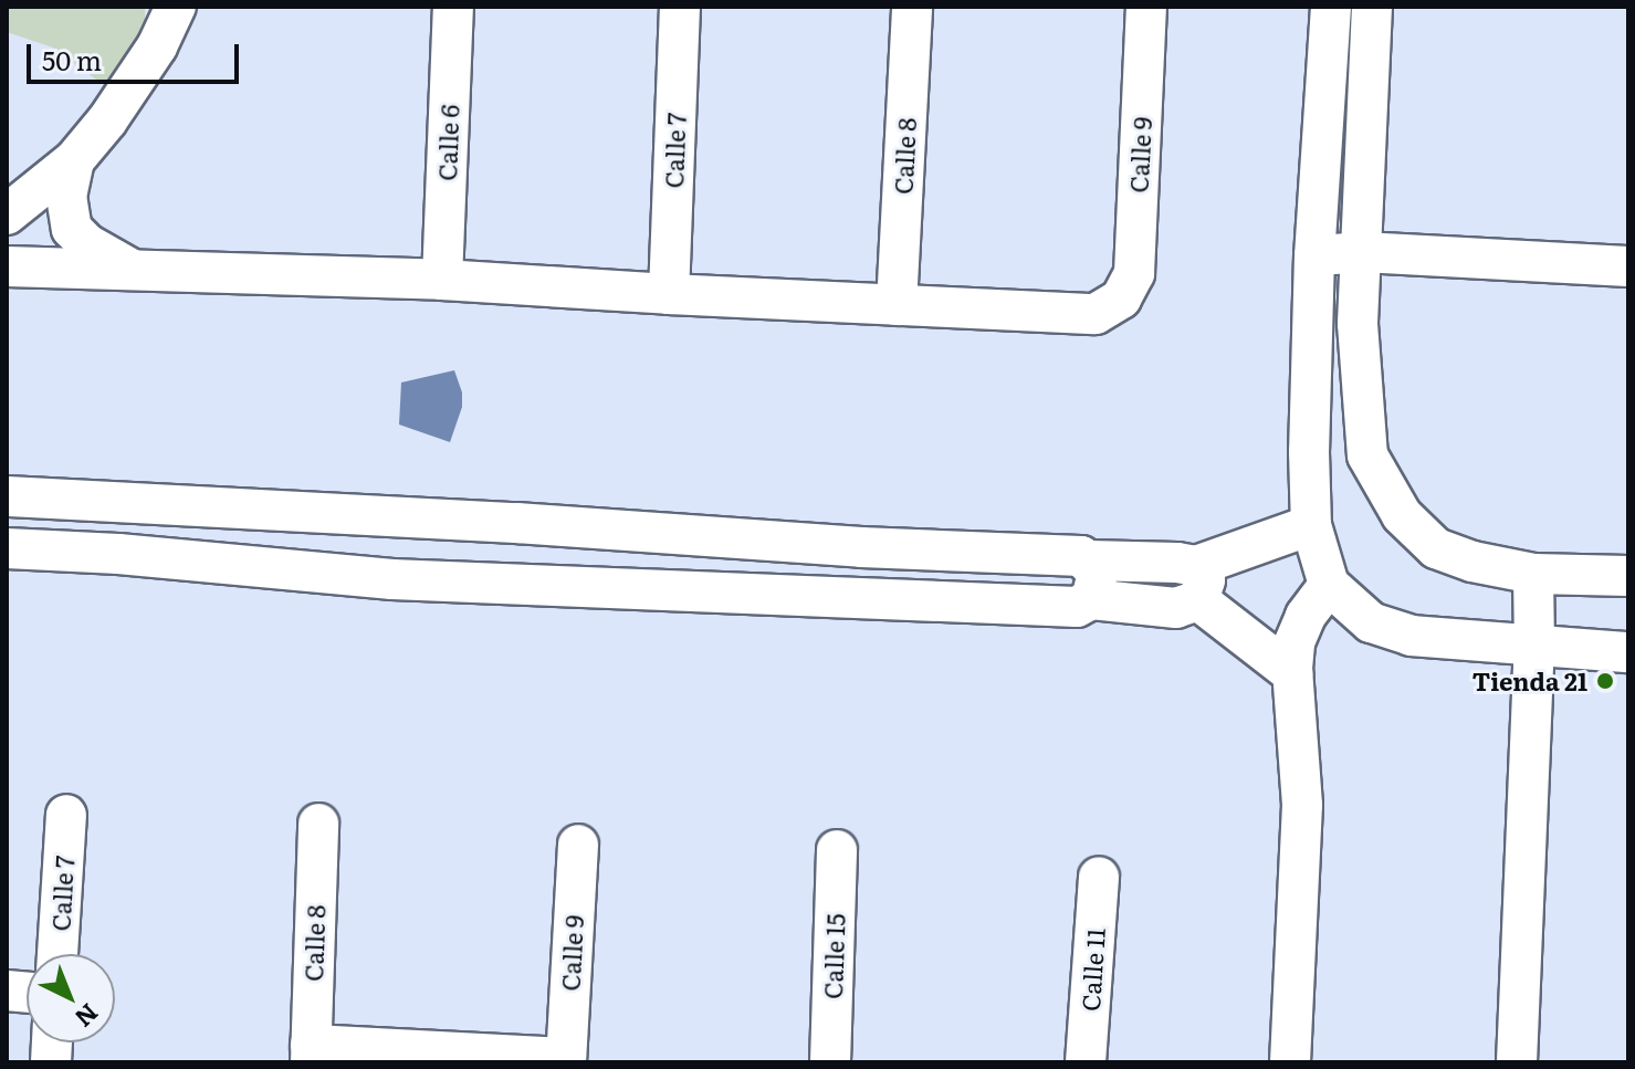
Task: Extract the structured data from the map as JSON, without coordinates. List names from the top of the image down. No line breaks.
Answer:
{"streets":{"street":["Calle 6","Calle 7","Calle 9","Calle 8","Calle 15","Calle 11"]},"crossings":[["Calle 9","Calle 8"]],"places":["Tienda 21"],"scale_bar":"50 m","north":"bottom right"}
